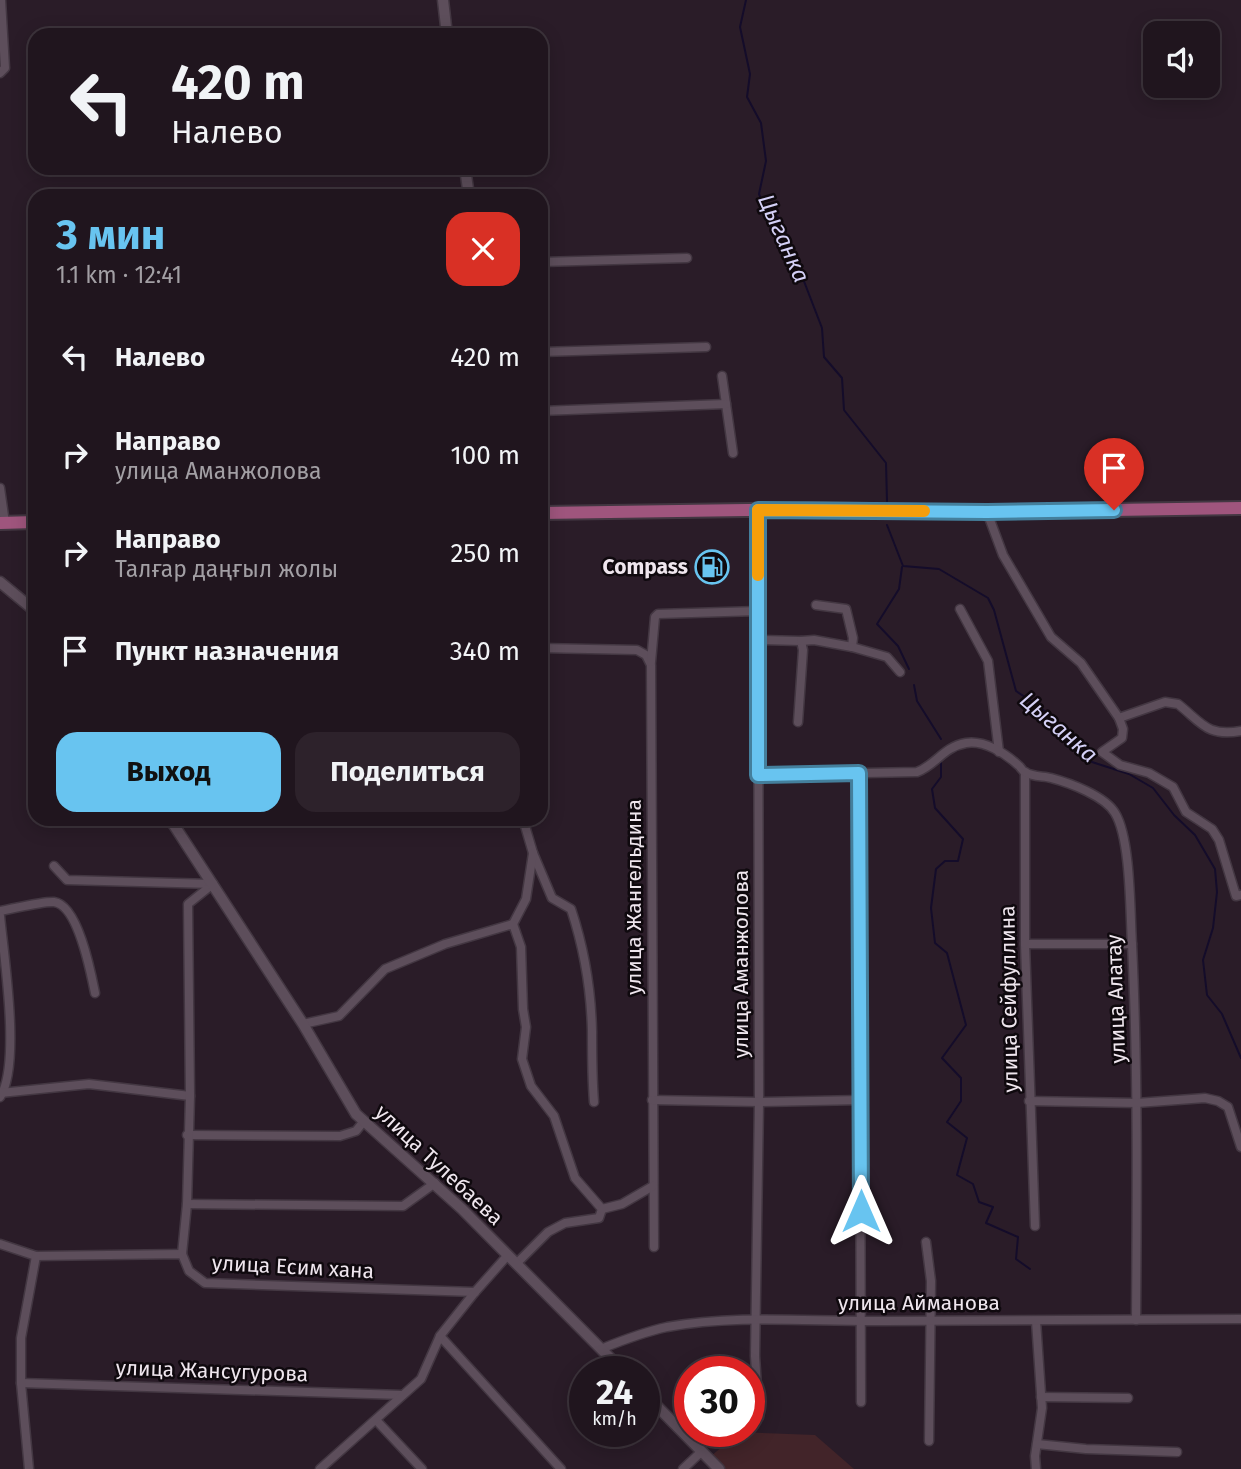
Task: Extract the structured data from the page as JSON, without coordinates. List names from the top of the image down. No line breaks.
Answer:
{"streets":{"street":["улица Жангельдина","улица Аманжолова","улица Сейфуллина","улица Алатау","улица Тулебаева","улица Есим хана","улица Айманова","улица Жансугурова"]},"crossings":[["улица Жангельдина","улица Аманжолова"],["улица Аманжолова","улица Айманова"],["улица Сейфуллина","улица Алатау"],["улица Алатау","улица Айманова"],["улица Тулебаева","улица Айманова"]],"water":["Цыганка"],"places":{"fuel station":["Compass"]},"page":{"turn":["420 m","Налево"],"heading":["3 мин","1.1 km · 12:41"],"list":[{"name":"Налево","value":"420 m"},{"name":"Направо","note":"улица Аманжолова","value":"100 m"},{"name":"Направо","note":"Талғар даңғыл жолы","value":"250 m"},{"name":"Пункт назначения","value":"340 m"}],"buttons":["Выход","Поделиться"],"speed":"24 km/h","limit":"30"}}
